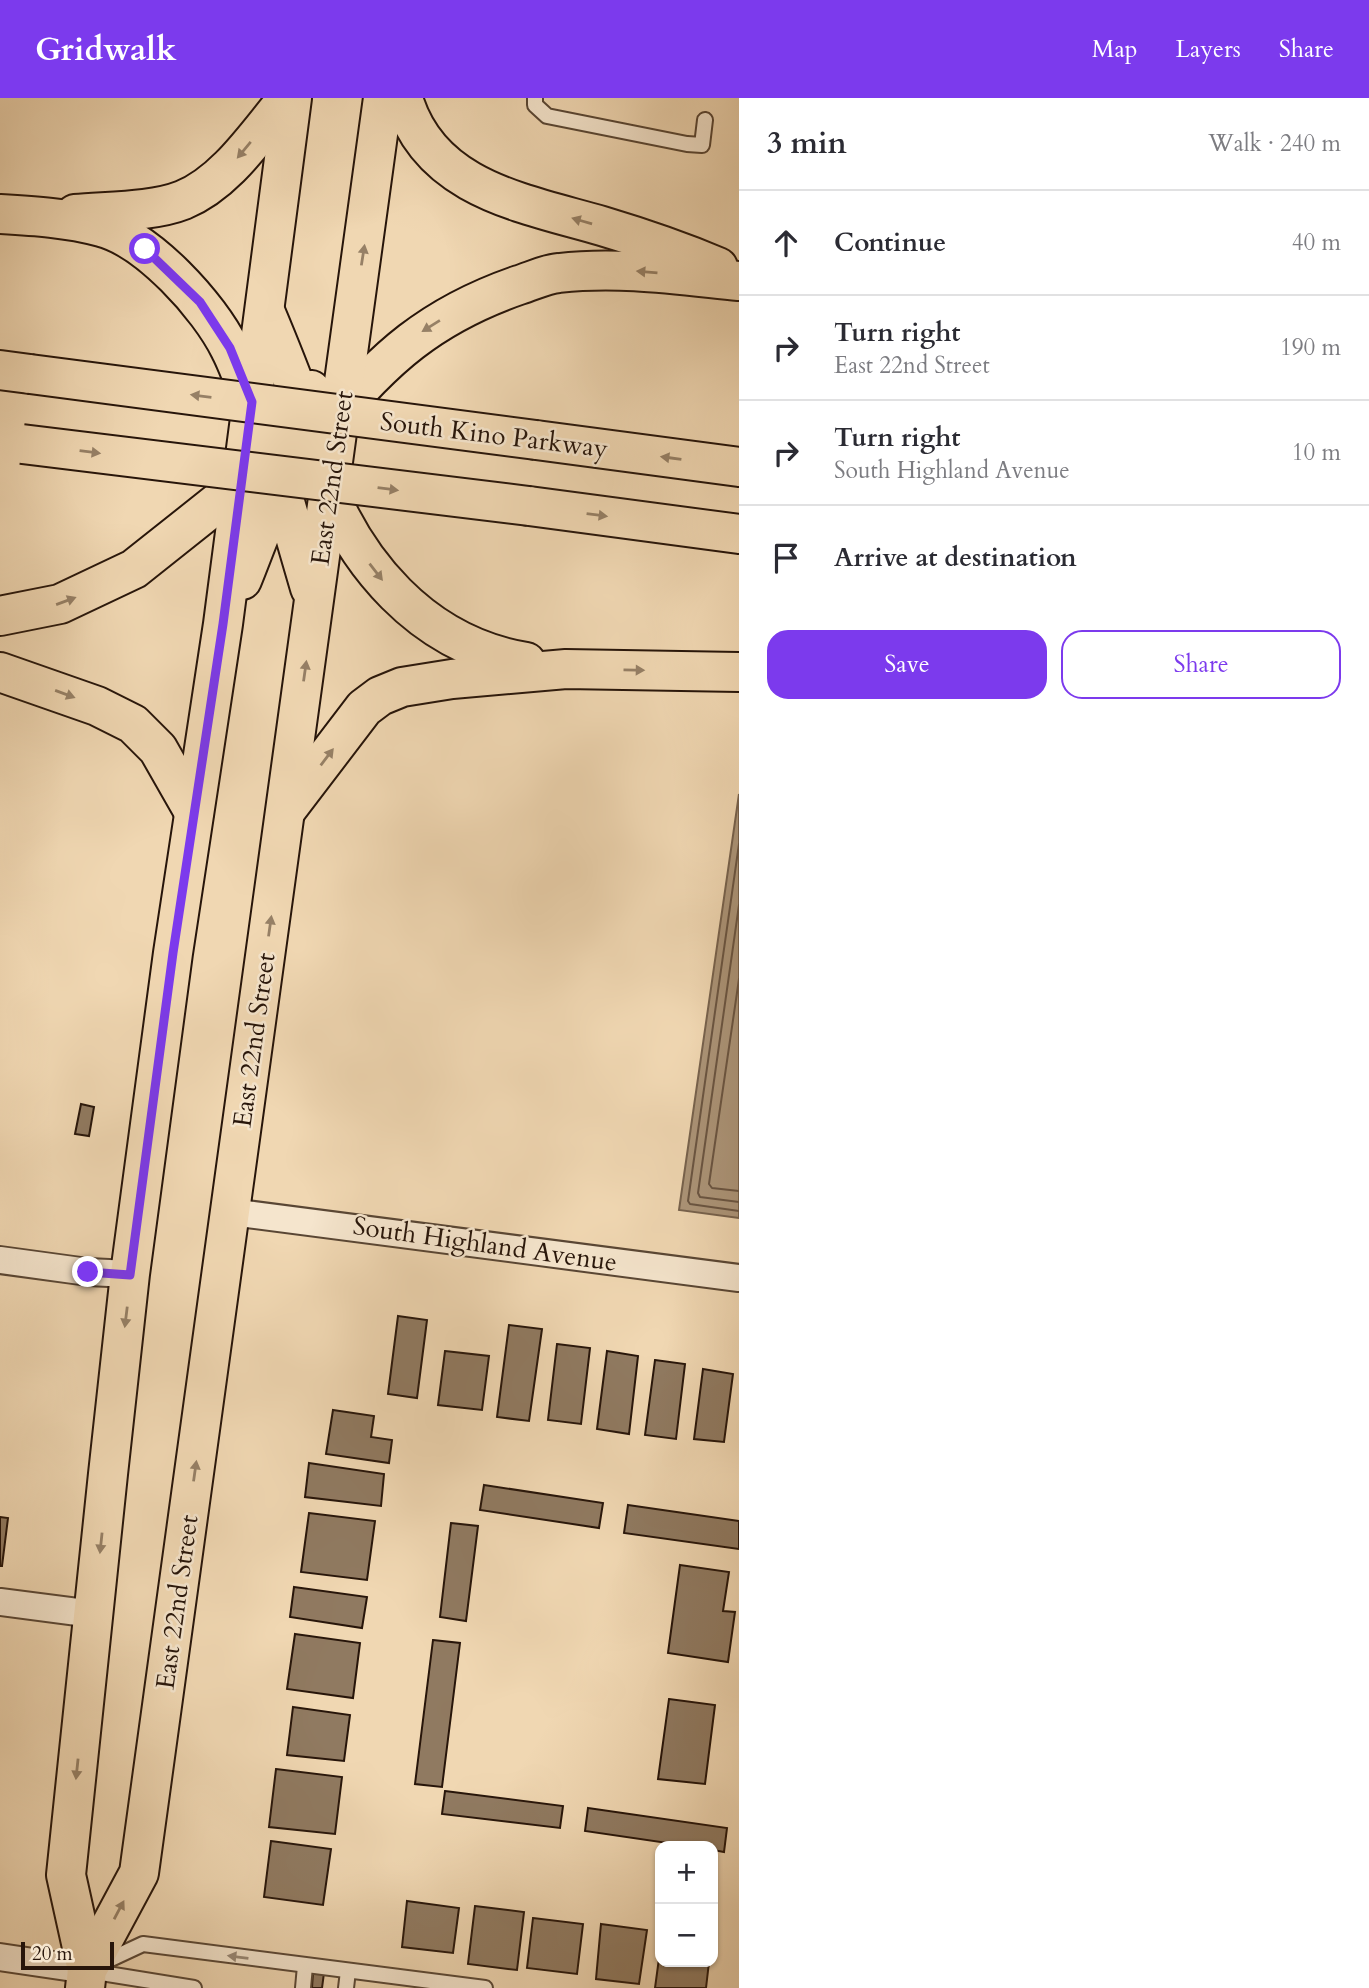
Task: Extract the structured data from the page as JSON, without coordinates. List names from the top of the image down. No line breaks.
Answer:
{"streets":{"main road":["South Kino Parkway","East 22nd Street"],"street":["South Highland Avenue"]},"crossings":[["East 22nd Street","South Highland Avenue"]],"scale_bar":"20 m","page":{"header":"Gridwalk","nav":["Map","Layers","Share"],"heading":["3 min","Walk · 240 m"],"list":[["Continue","40 m"],["Turn right","East 22nd Street","190 m"],["Turn right","South Highland Avenue","10 m"],"Arrive at destination"],"buttons":["Save","Share"],"map_buttons":["+","−"],"scale":"20 m"}}
